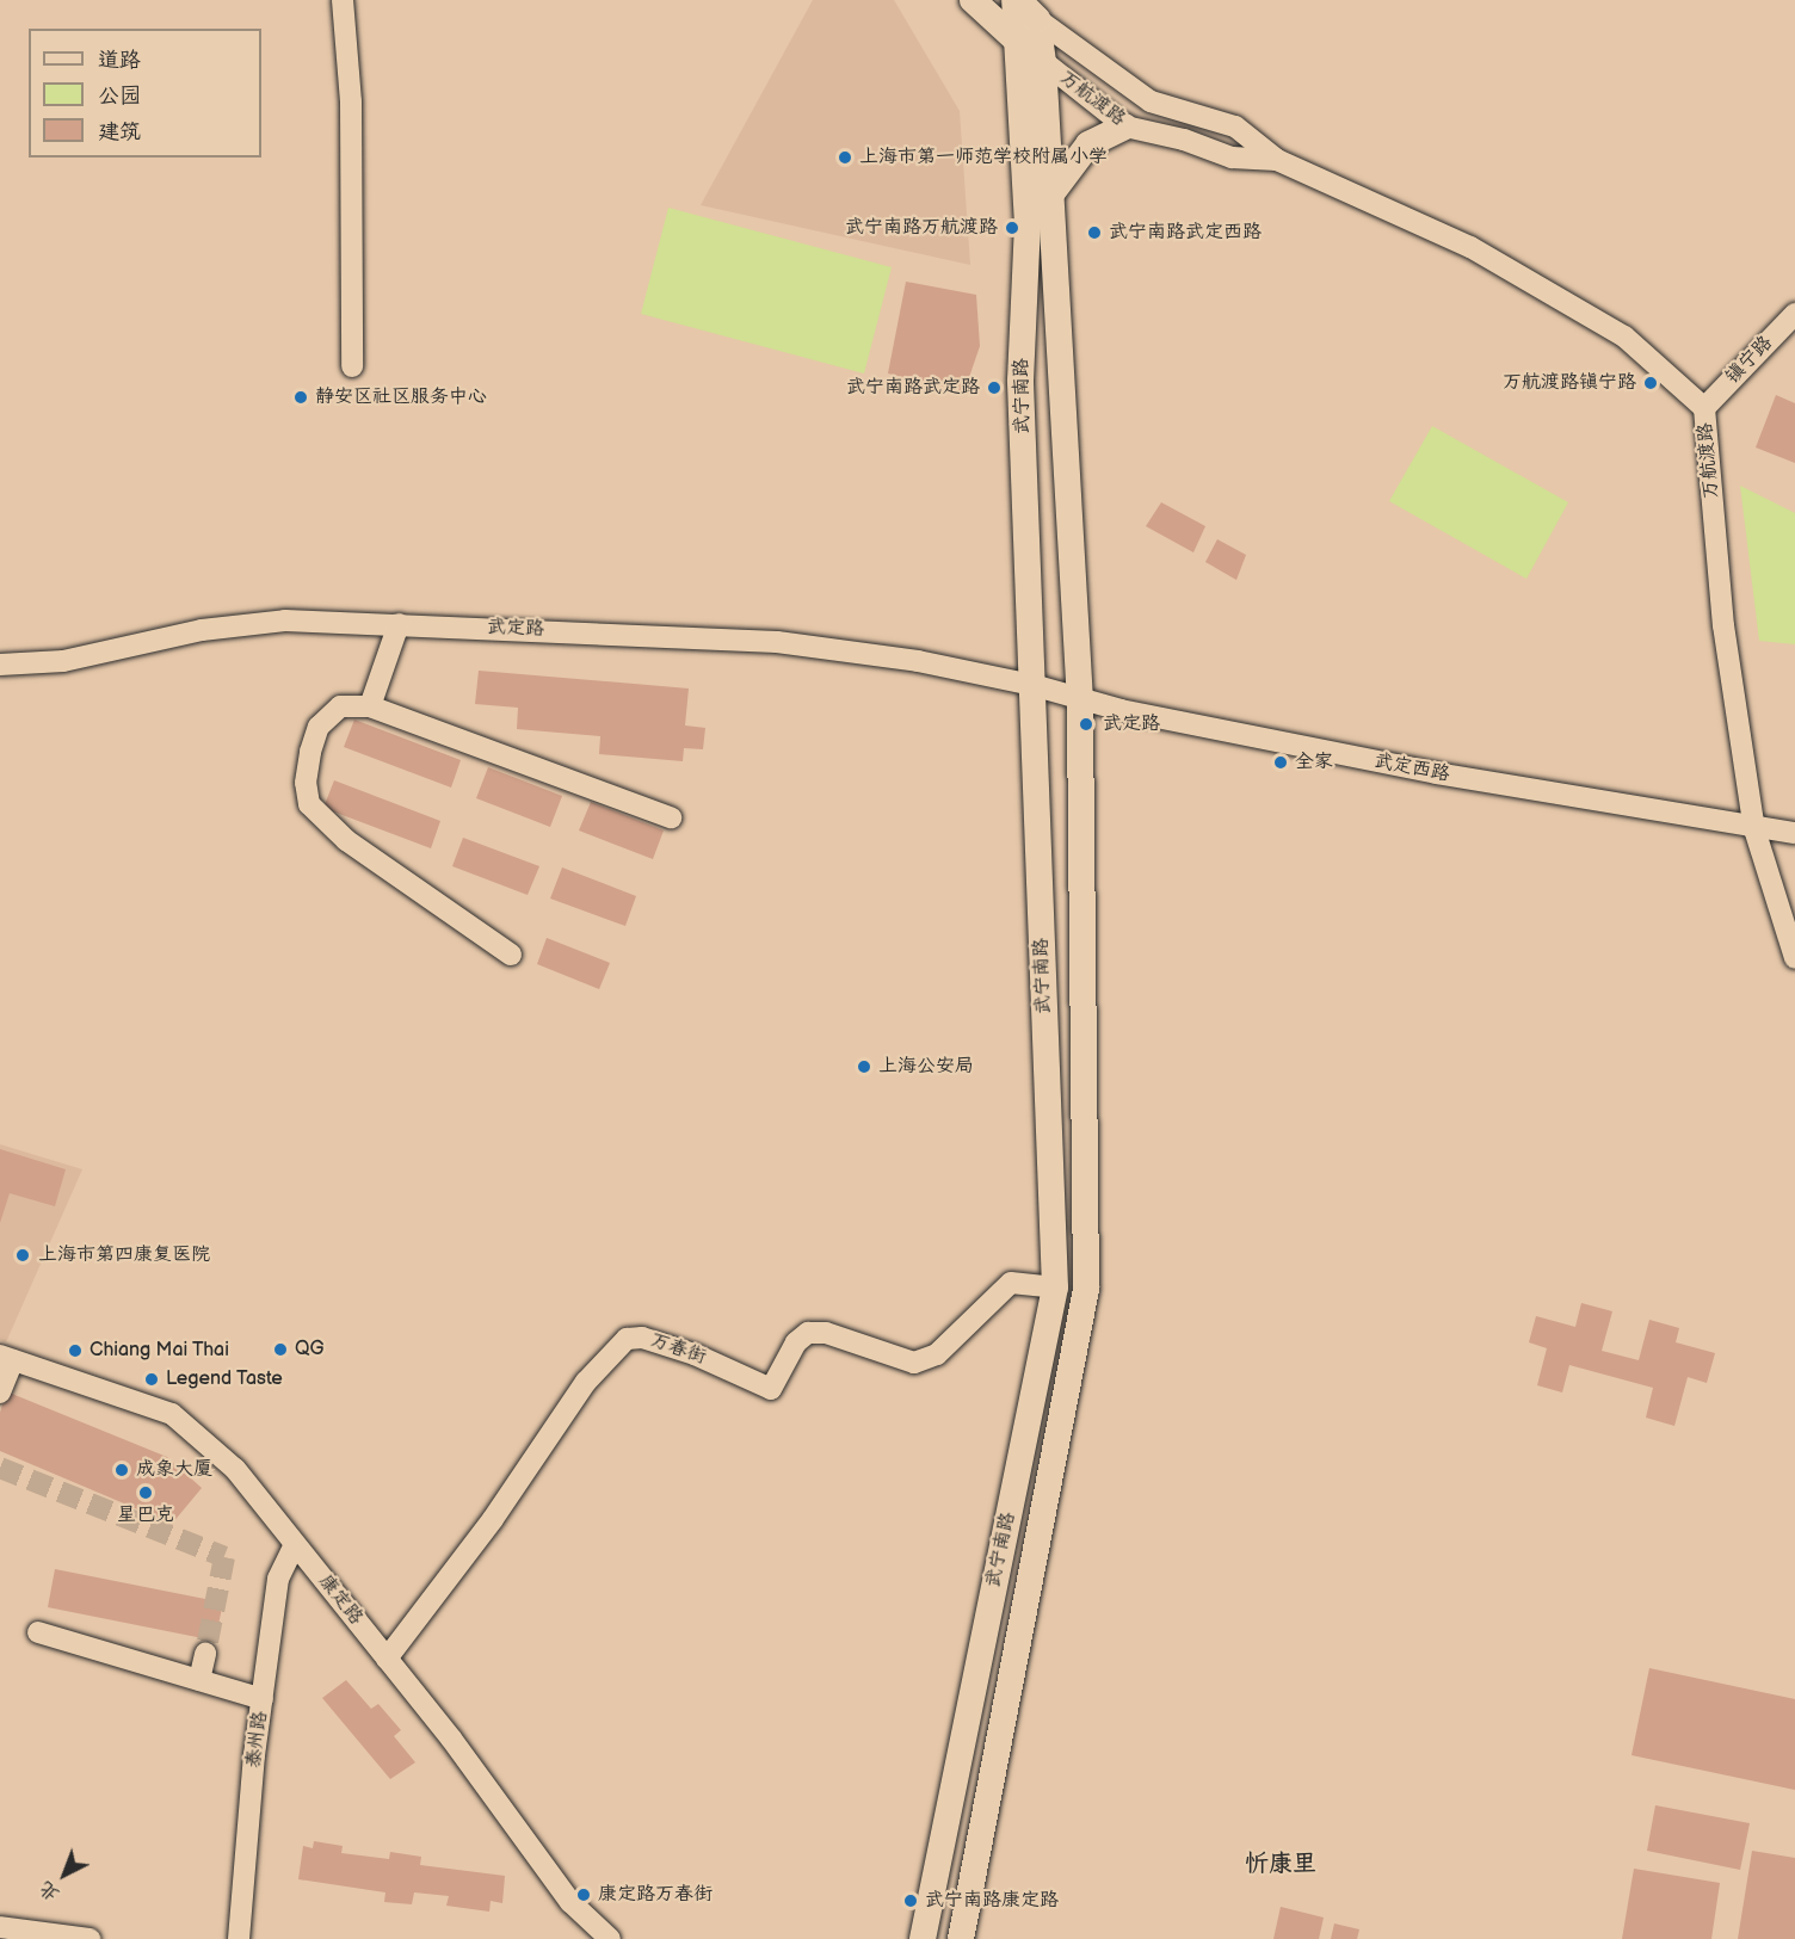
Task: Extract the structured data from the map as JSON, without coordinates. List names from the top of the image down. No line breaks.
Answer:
{"streets":{"main road":["万航渡路","武宁南路"],"street":["镇宁路","武定路","武定西路","万春街","康定路","泰州路"]},"crossings":[["万航渡路","镇宁路"],["万航渡路","武宁南路"],["万航渡路","武定西路"],["武宁南路","武定路"],["武宁南路","武定西路"],["武宁南路","万春街"],["武定路","武定西路"],["万春街","康定路"],["康定路","泰州路"]],"districts":["忻康里"],"places":["上海市第一师范学校附属小学","武宁南路万航渡路","武宁南路武定西路","万航渡路镇宁路","武宁南路武定路","静安区社区服务中心","武定路","全家","上海公安局","上海市第四康复医院","QG","Chiang Mai Thai","Legend Taste","成象大厦","星巴克","康定路万春街","武宁南路康定路"],"legend":["道路","公园","建筑"],"north":"bottom left"}
